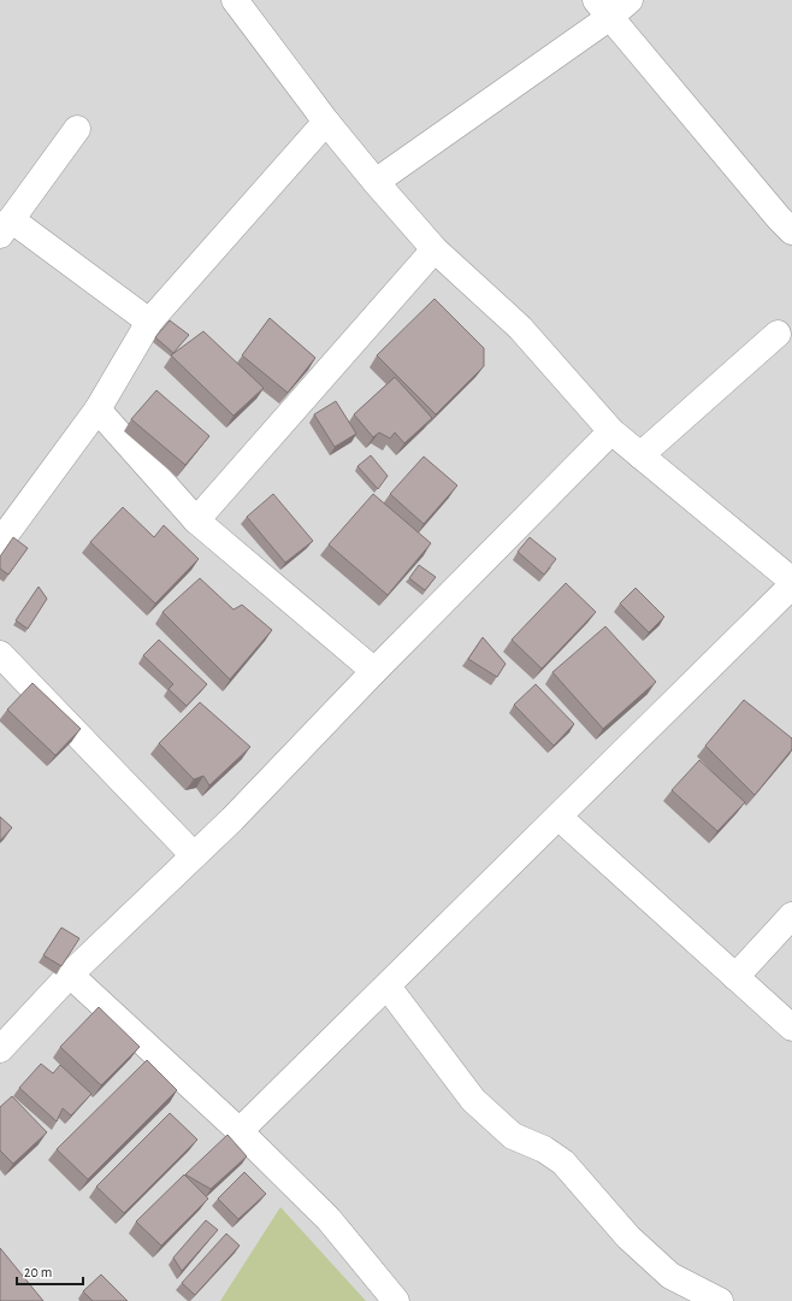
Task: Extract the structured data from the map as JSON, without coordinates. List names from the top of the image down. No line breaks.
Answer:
{"scale_bar":"20 m"}
